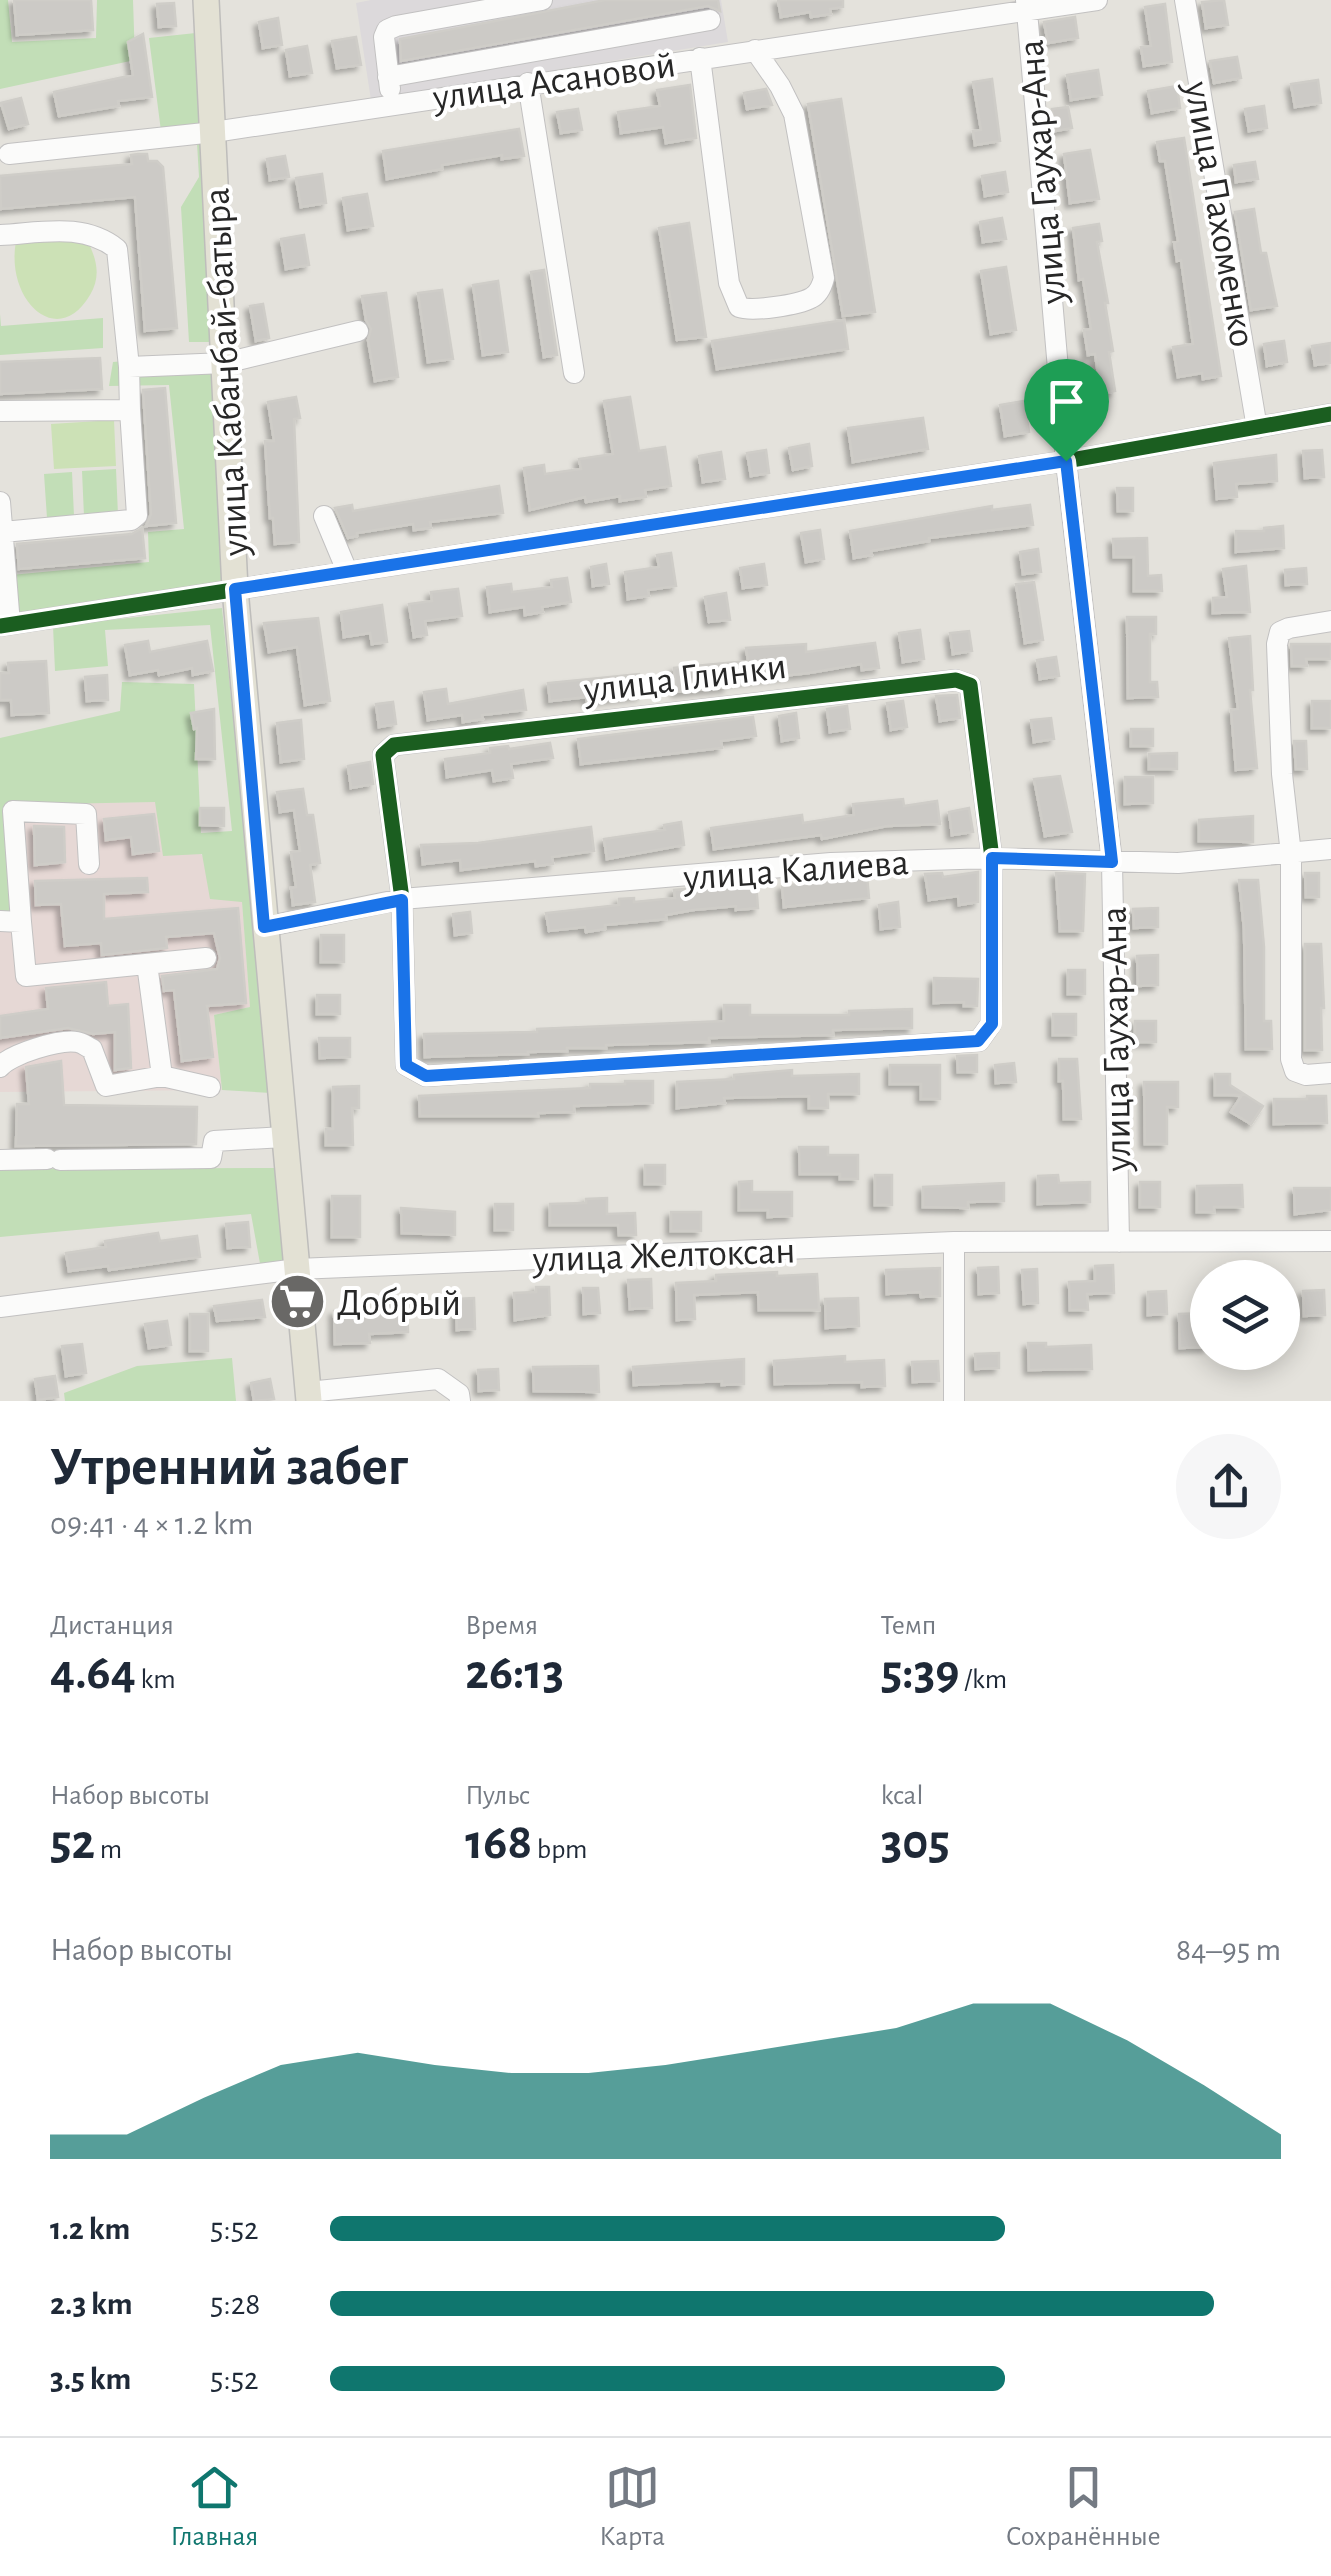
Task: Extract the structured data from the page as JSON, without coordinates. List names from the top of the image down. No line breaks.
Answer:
{"streets":{"main road":["улица Кабанбай-батыра"],"street":["улица Асановой","улица Гаухар-Ана","улица Пахоменко","улица Глинки","улица Калиева","улица Желтоксан"]},"crossings":[["улица Асановой","улица Гаухар-Ана"],["улица Асановой","улица Кабанбай-батыра"],["улица Гаухар-Ана","улица Калиева"],["улица Гаухар-Ана","улица Желтоксан"],["улица Кабанбай-батыра","улица Калиева"],["улица Кабанбай-батыра","улица Желтоксан"],["улица Глинки","улица Калиева"]],"places":{"supermarket":["Добрый"]},"page":{"heading":["Утренний забег","09:41 · 4 × 1.2 km"],"stats":[["Дистанция","4.64 km"],["Время","26:13"],["Темп","5:39 /km"],["Набор высоты","52 m"],["Пульс","168 bpm"],["kcal","305"]],"chart":["Набор высоты","84–95 m"],"list":[{"name":"1.2 km","note":"5:52"},{"name":"2.3 km","note":"5:28"},{"name":"3.5 km","note":"5:52"}],"tabs":["Главная","Карта","Сохранённые"]}}
